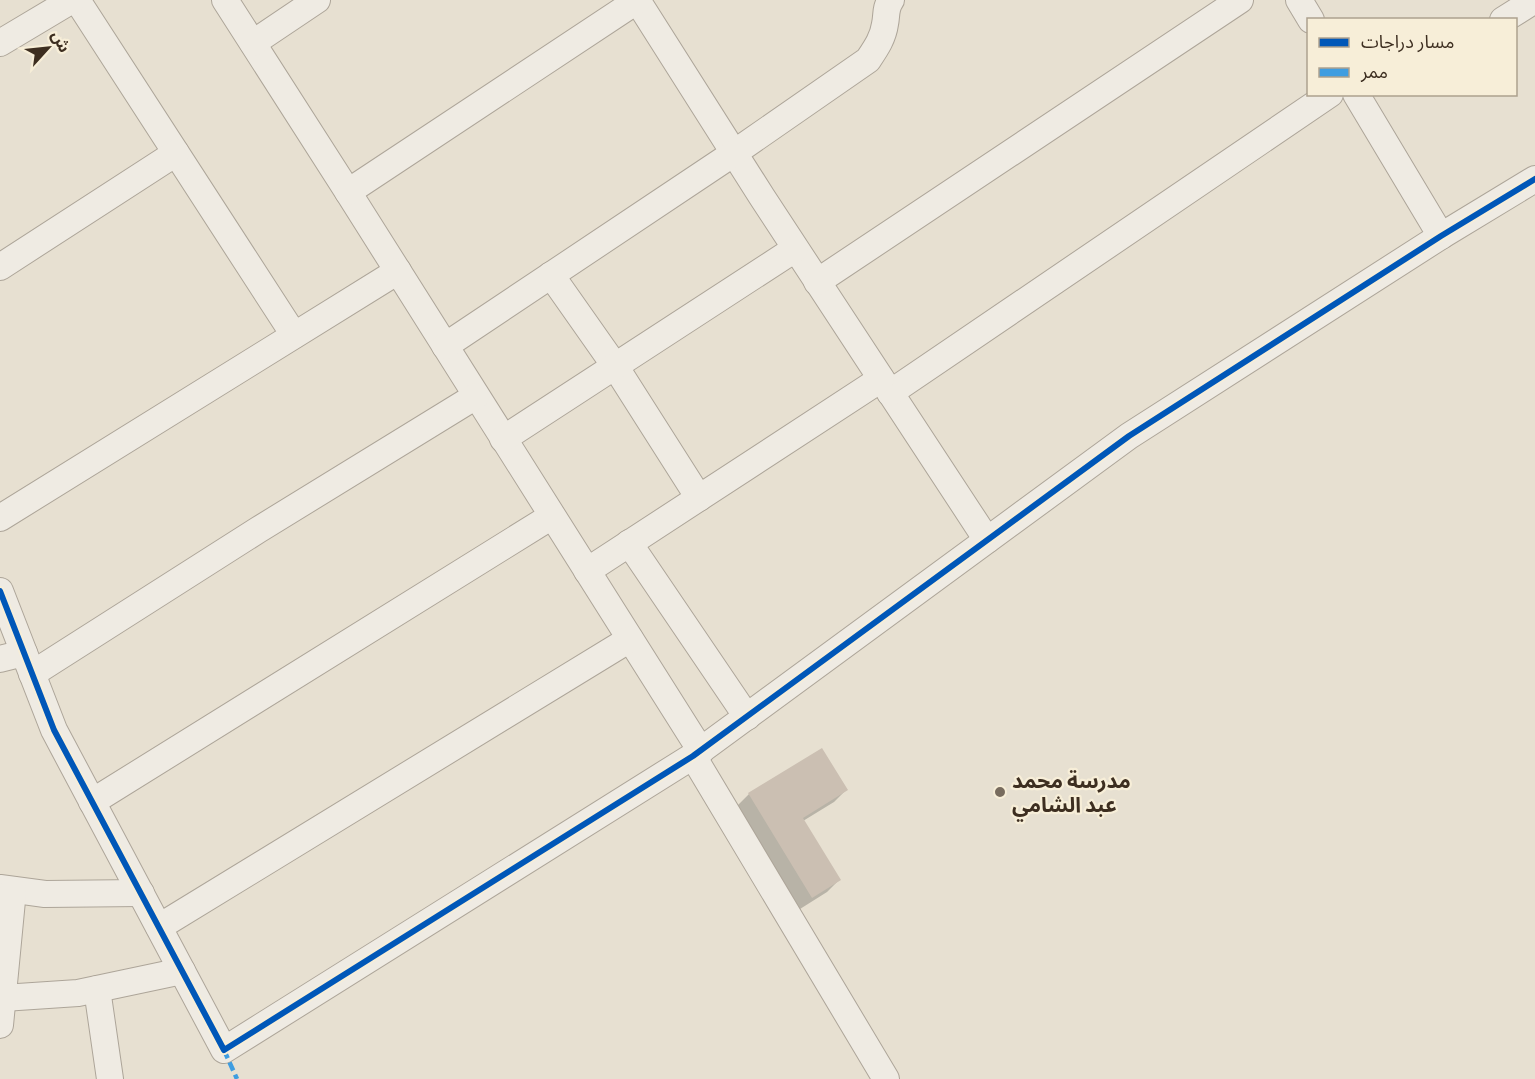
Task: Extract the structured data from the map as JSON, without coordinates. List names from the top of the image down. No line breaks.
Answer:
{"places":["مدرسة محمد عبد الشامي"],"legend":["مسار دراجات","ممر"],"north":"top right"}
